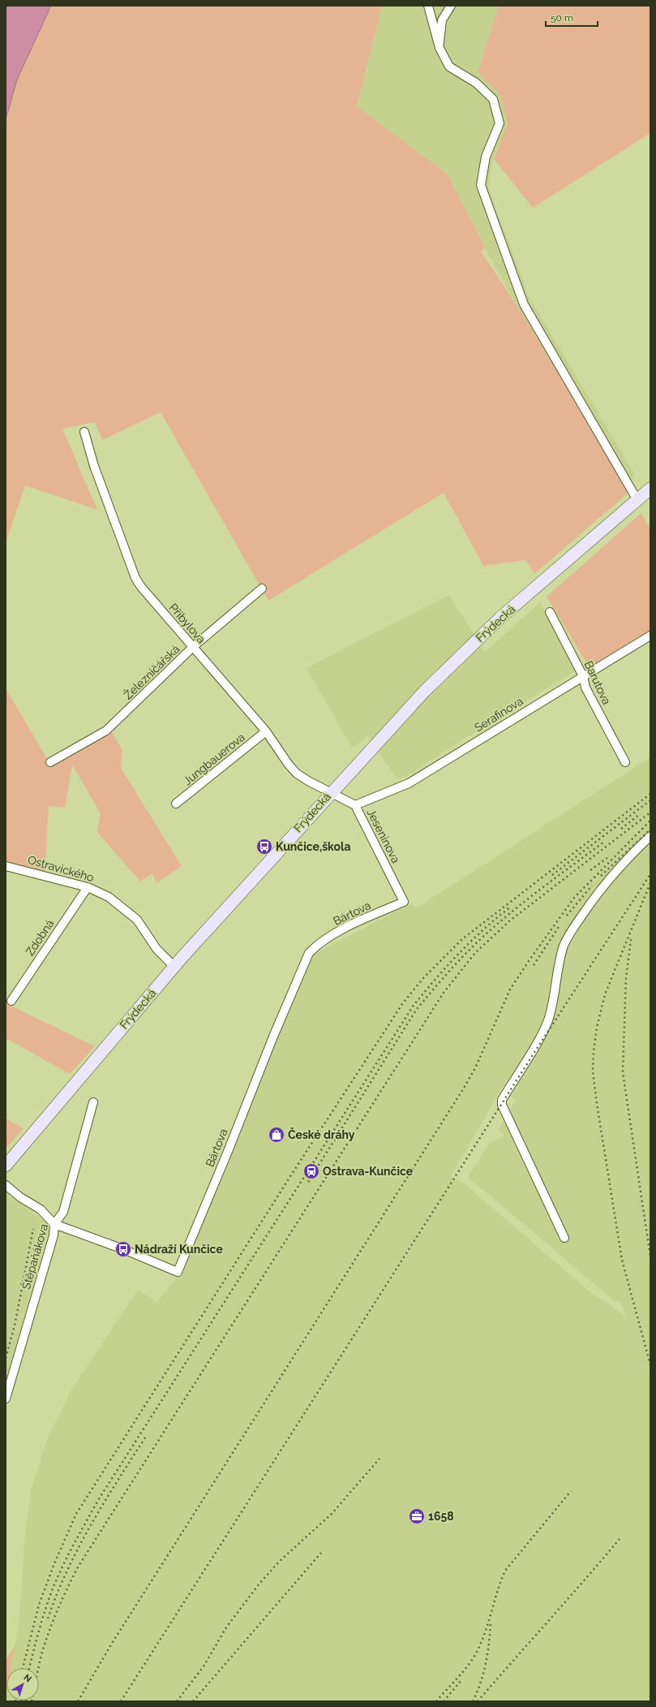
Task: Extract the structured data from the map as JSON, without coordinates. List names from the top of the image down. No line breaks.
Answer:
{"streets":{"main road":["Frýdecká"],"street":["Přibylova","Železničářská","Barutova","Serafinova","Jungbauerova","Jeseninova","Ostravického","Bártova","Zdobná","Štěpaňákova"]},"crossings":[["Přibylova","Frýdecká"],["Přibylova","Železničářská"],["Přibylova","Jungbauerova"],["Přibylova","Jeseninova"],["Frýdecká","Jeseninova"],["Frýdecká","Ostravického"],["Barutova","Serafinova"],["Serafinova","Jeseninova"],["Jeseninova","Bártova"],["Ostravického","Zdobná"],["Bártova","Štěpaňákova"]],"places":{"bus stop":["Kunčice,škola","Nádraží Kunčice"],"shop":["České dráhy"],"station":["Ostrava-Kunčice"],"office":["1658"]},"scale_bar":"50 m","north":"top right"}
